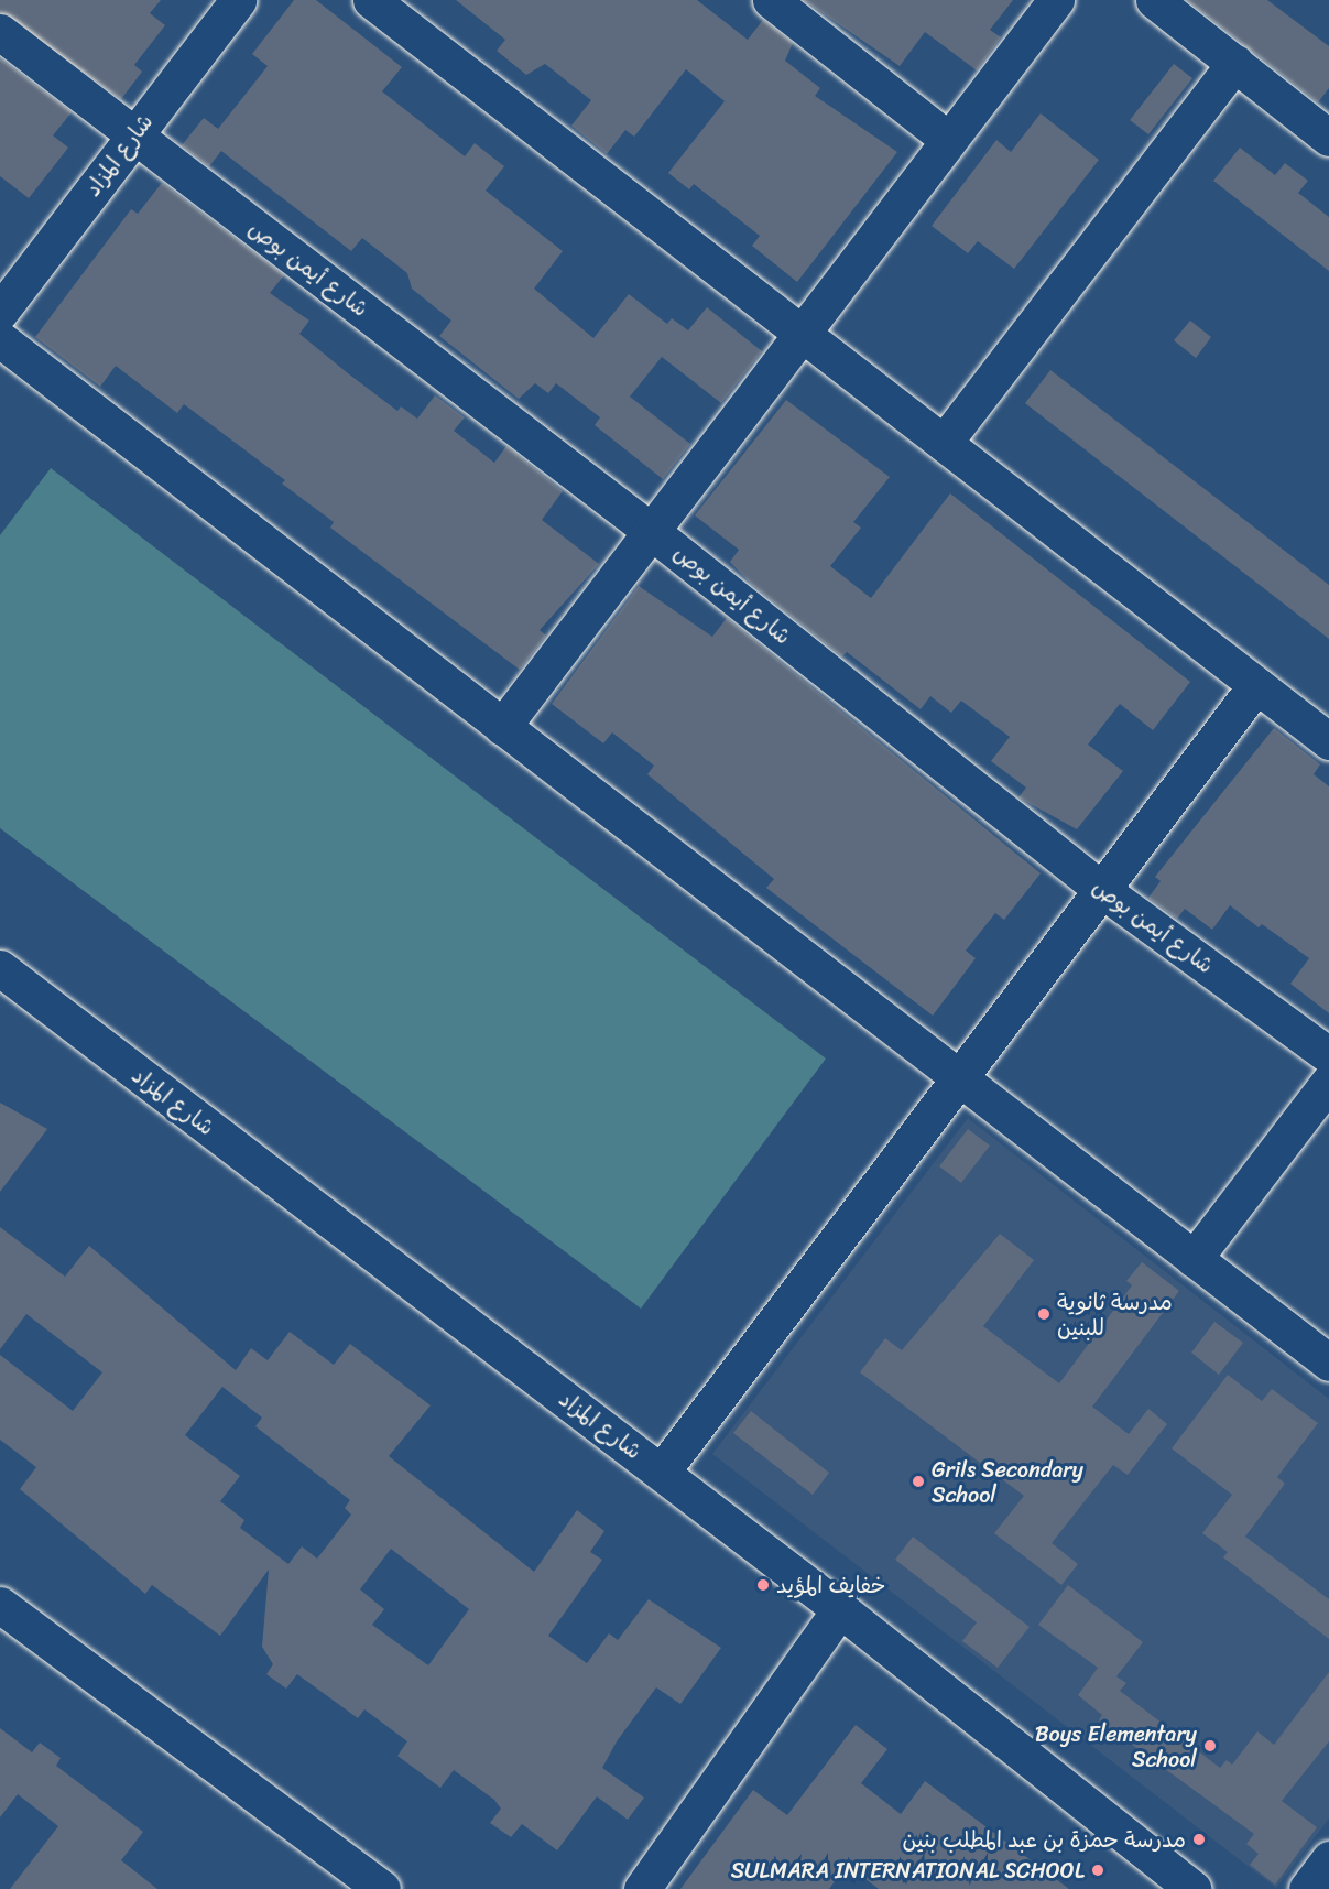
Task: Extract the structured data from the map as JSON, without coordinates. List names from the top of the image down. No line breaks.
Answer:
{"streets":{"street":["شارع المزاد","شارع أيمن بوص"]},"crossings":[["شارع المزاد","شارع أيمن بوص"]],"places":["مدرسة ثانوية للبنين","Grils Secondary School","خفايف المؤيد","Boys Elementary School","مدرسة حمزة بن عبد المطلب بنين","SULMARA INTERNATIONAL SCHOOL"]}
